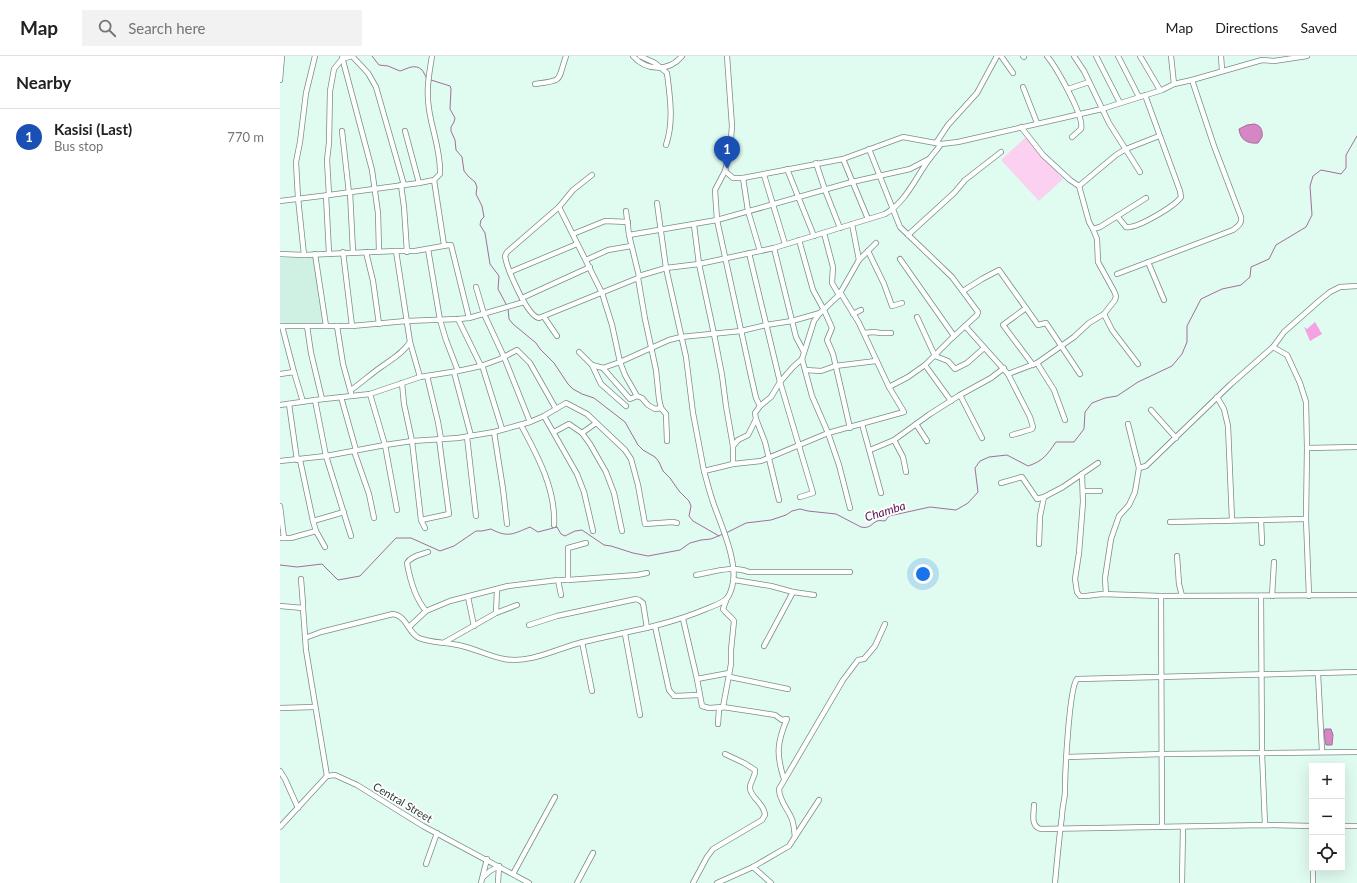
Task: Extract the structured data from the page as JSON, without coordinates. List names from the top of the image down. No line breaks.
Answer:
{"streets":{"street":["Central Street"]},"water":["Chamba"],"page":{"header":"Map","search":"Search here","nav":["Map","Directions","Saved"],"heading":"Nearby","list":[{"mark":"1","name":"Kasisi (Last)","note":"Bus stop","value":"770 m"}],"pins":"1","map_buttons":["+","−"]}}
